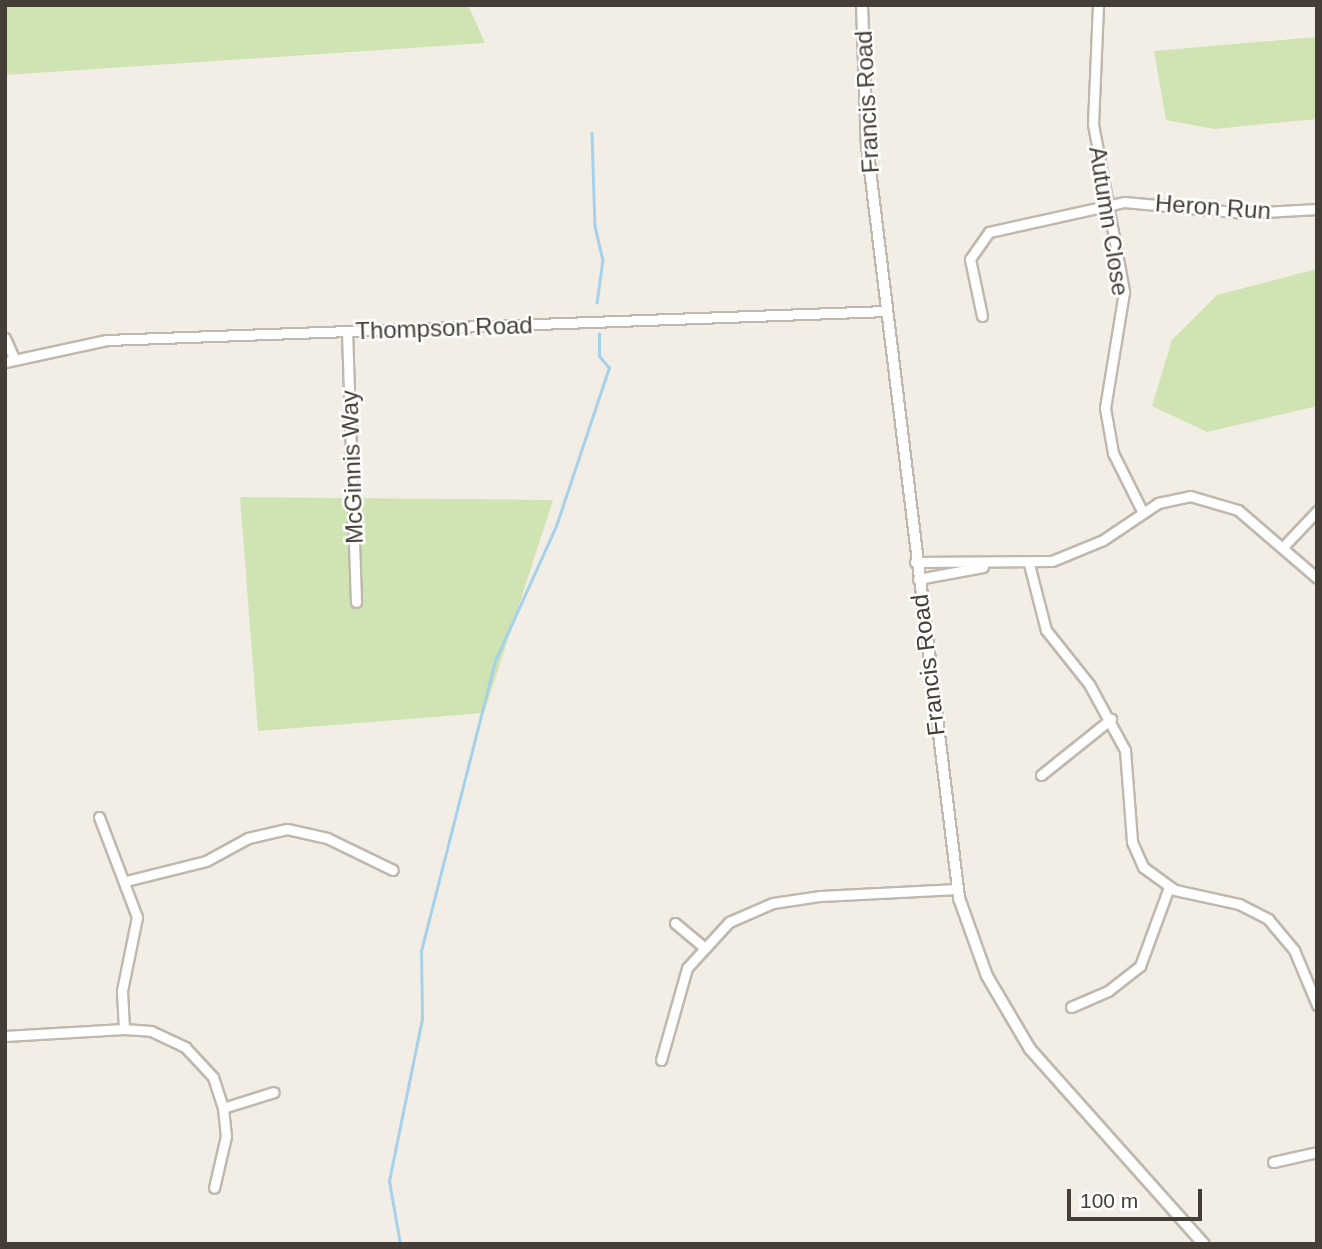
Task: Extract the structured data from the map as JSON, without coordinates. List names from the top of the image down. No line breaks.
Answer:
{"streets":{"street":["Francis Road","Heron Run","Autumn Close","Thompson Road","McGinnis Way"]},"crossings":[["Francis Road","Thompson Road"],["Heron Run","Autumn Close"],["Thompson Road","McGinnis Way"]],"scale_bar":"100 m"}
